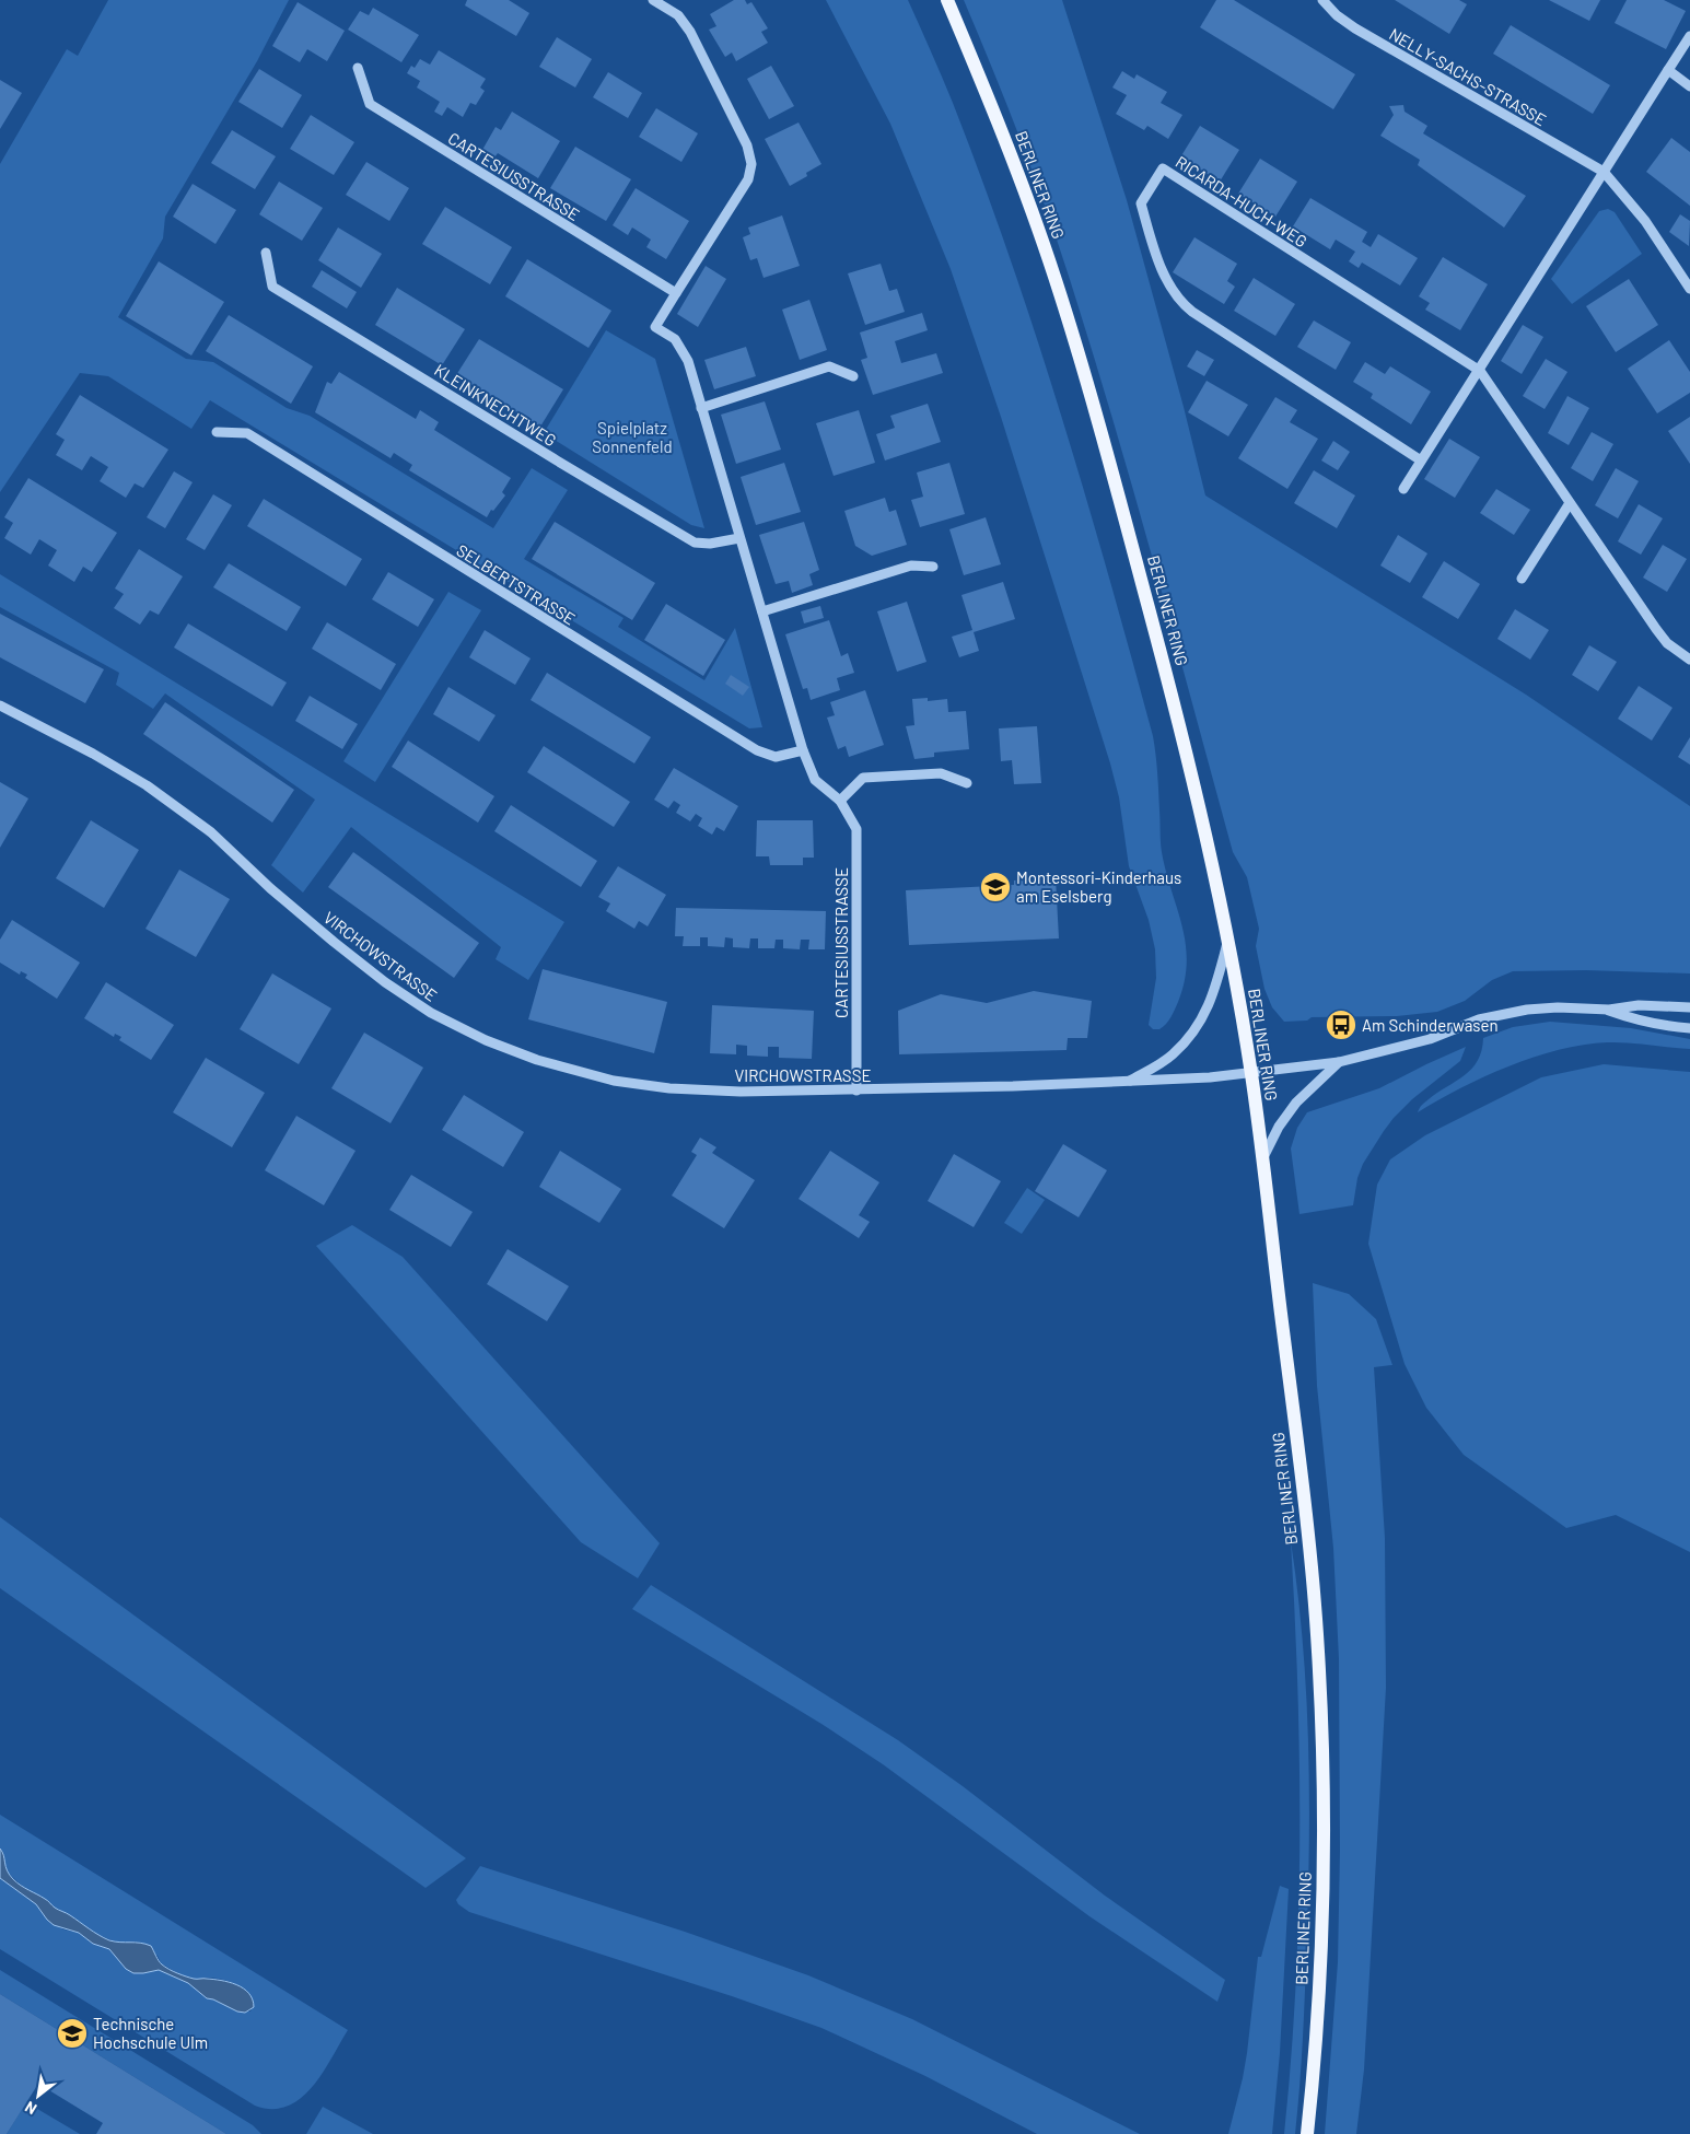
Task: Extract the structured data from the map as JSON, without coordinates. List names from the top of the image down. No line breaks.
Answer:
{"streets":{"main road":["BERLINER RING"],"street":["NELLY-SACHS-STRASSE","CARTESIUSSTRASSE","RICARDA-HUCH-WEG","KLEINKNECHTWEG","SELBERTSTRASSE","VIRCHOWSTRASSE"]},"crossings":[["CARTESIUSSTRASSE","KLEINKNECHTWEG"],["CARTESIUSSTRASSE","SELBERTSTRASSE"],["CARTESIUSSTRASSE","VIRCHOWSTRASSE"],["BERLINER RING","VIRCHOWSTRASSE"]],"parks":["Spielplatz Sonnenfeld"],"places":{"school or university":["Montessori-Kinderhaus am Eselsberg","Technische Hochschule Ulm"],"bus stop":["Am Schinderwasen"]},"north":"bottom left"}
